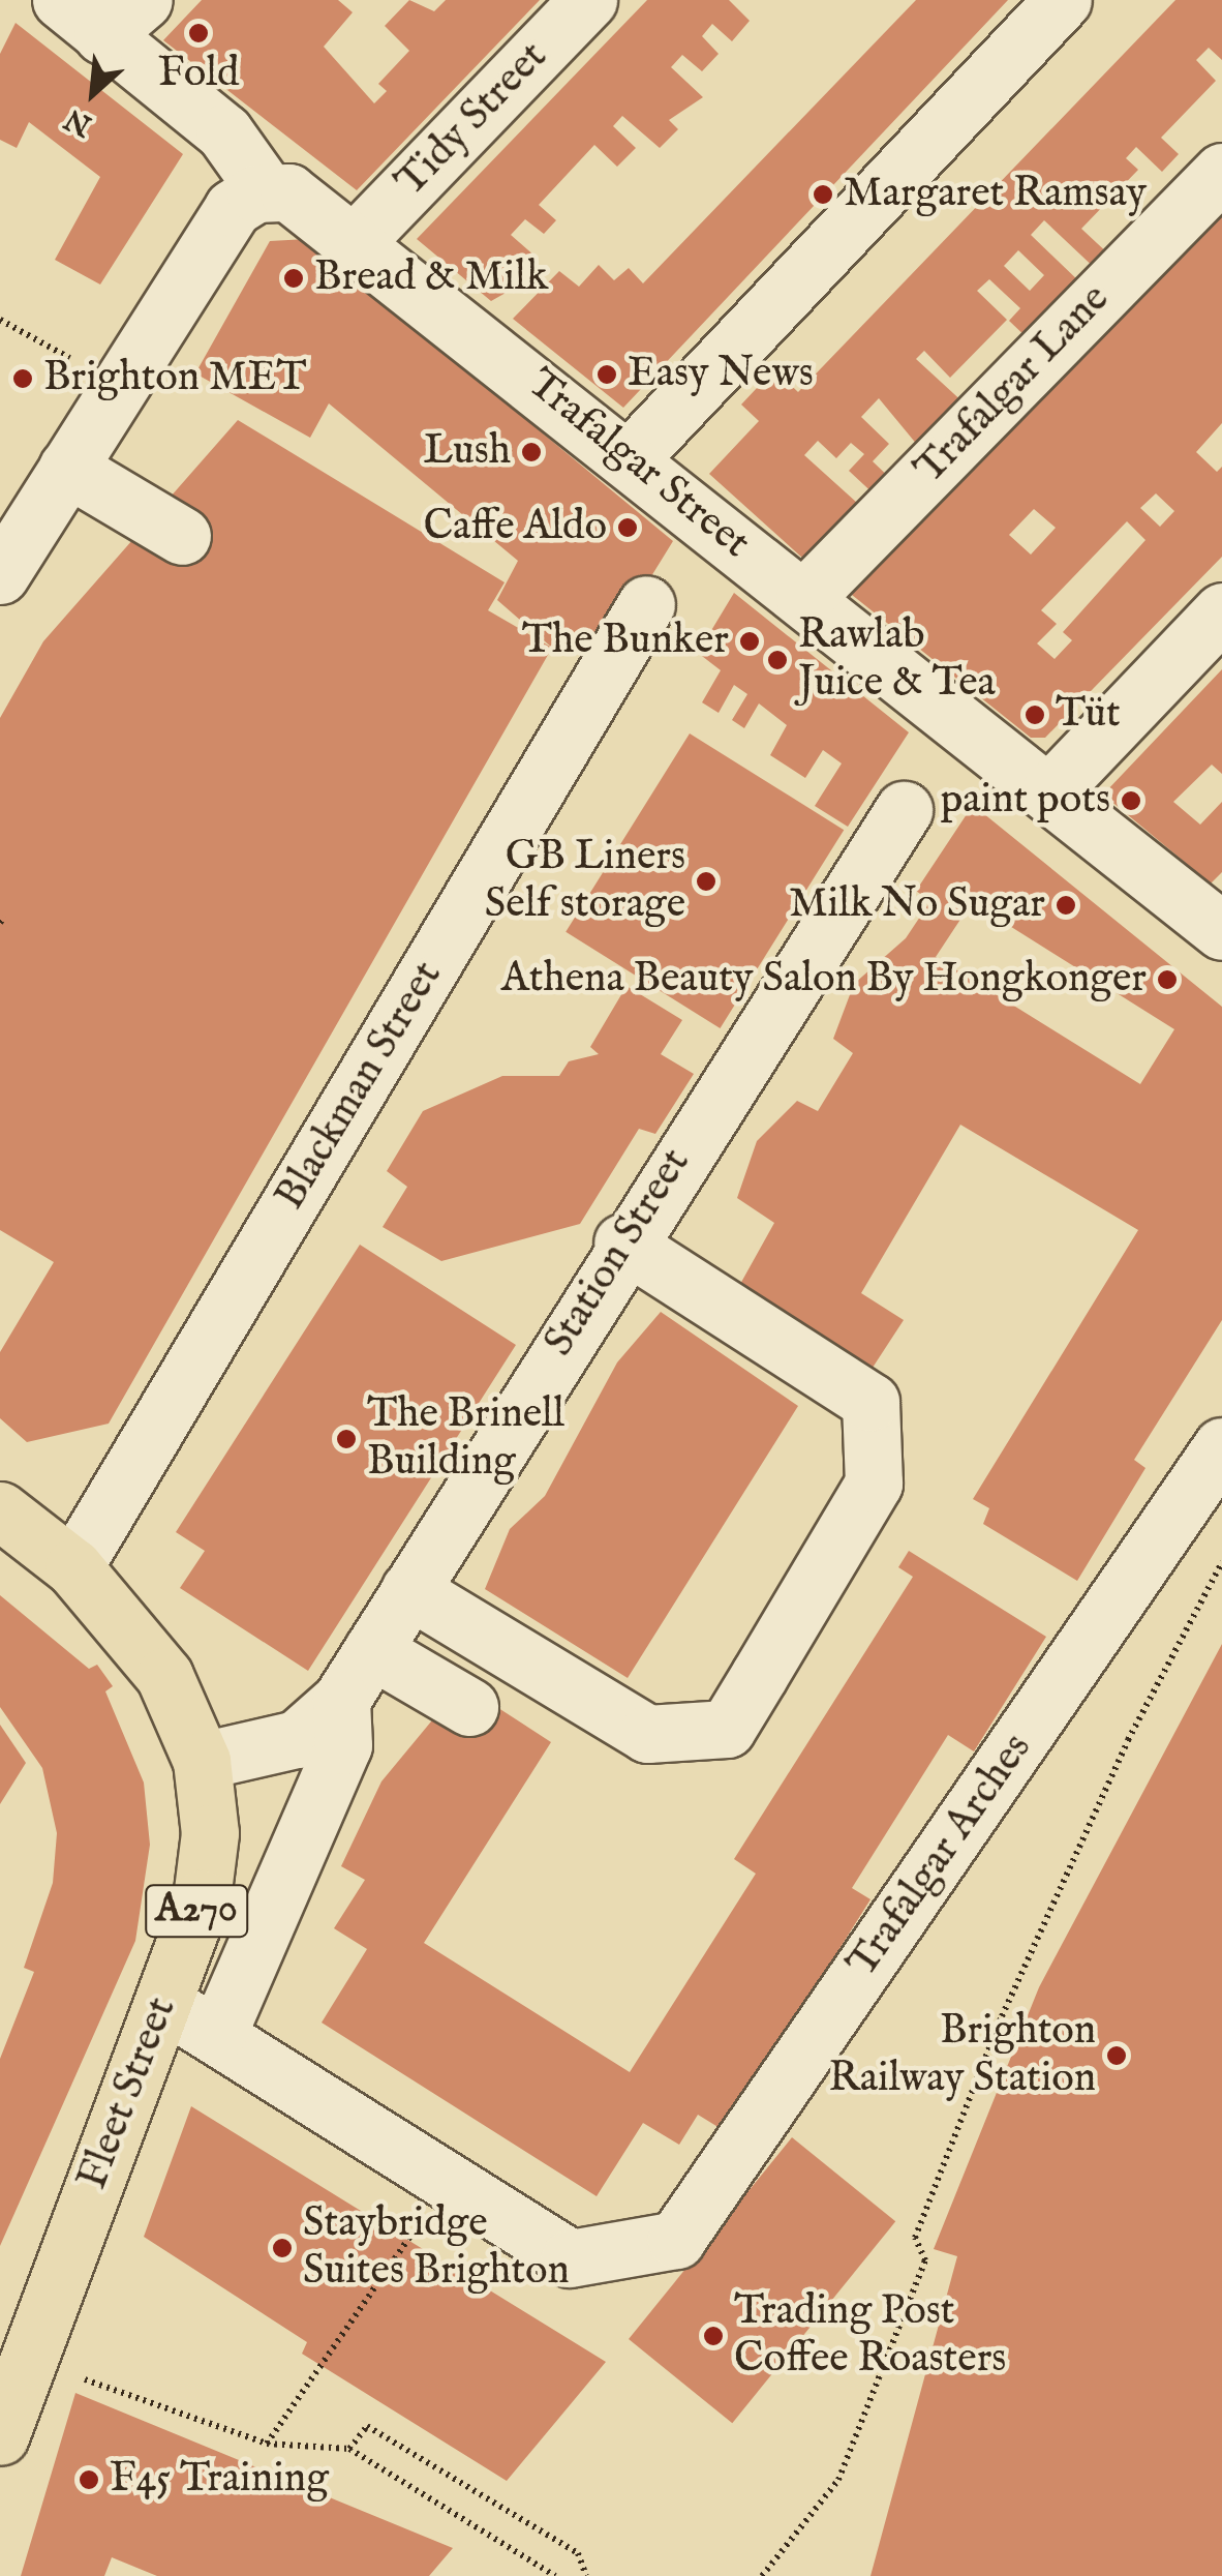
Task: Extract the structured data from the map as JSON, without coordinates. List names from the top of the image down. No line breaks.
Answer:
{"streets":{"main road":["A270","Fleet Street"],"street":["Tidy Street","Trafalgar Lane","Trafalgar Street","Blackman Street","Station Street","Trafalgar Arches"]},"crossings":[["Tidy Street","Trafalgar Street"],["Trafalgar Lane","Trafalgar Street"],["Blackman Street","Fleet Street"],["Station Street","Fleet Street"],["Trafalgar Arches","Fleet Street"]],"places":["Fold","Margaret Ramsay","Bread & Milk","Easy News","Brighton MET","Lush","Caffe Aldo","The Bunker","Rawlab Juice & Tea","Tüt","paint pots","GB Liners Self storage","Milk No Sugar","Athena Beauty Salon By Hongkonger","The Brinell Building","Brighton Railway Station","Staybridge Suites Brighton","Trading Post Coffee Roasters","F45 Training"],"north":"bottom left"}
